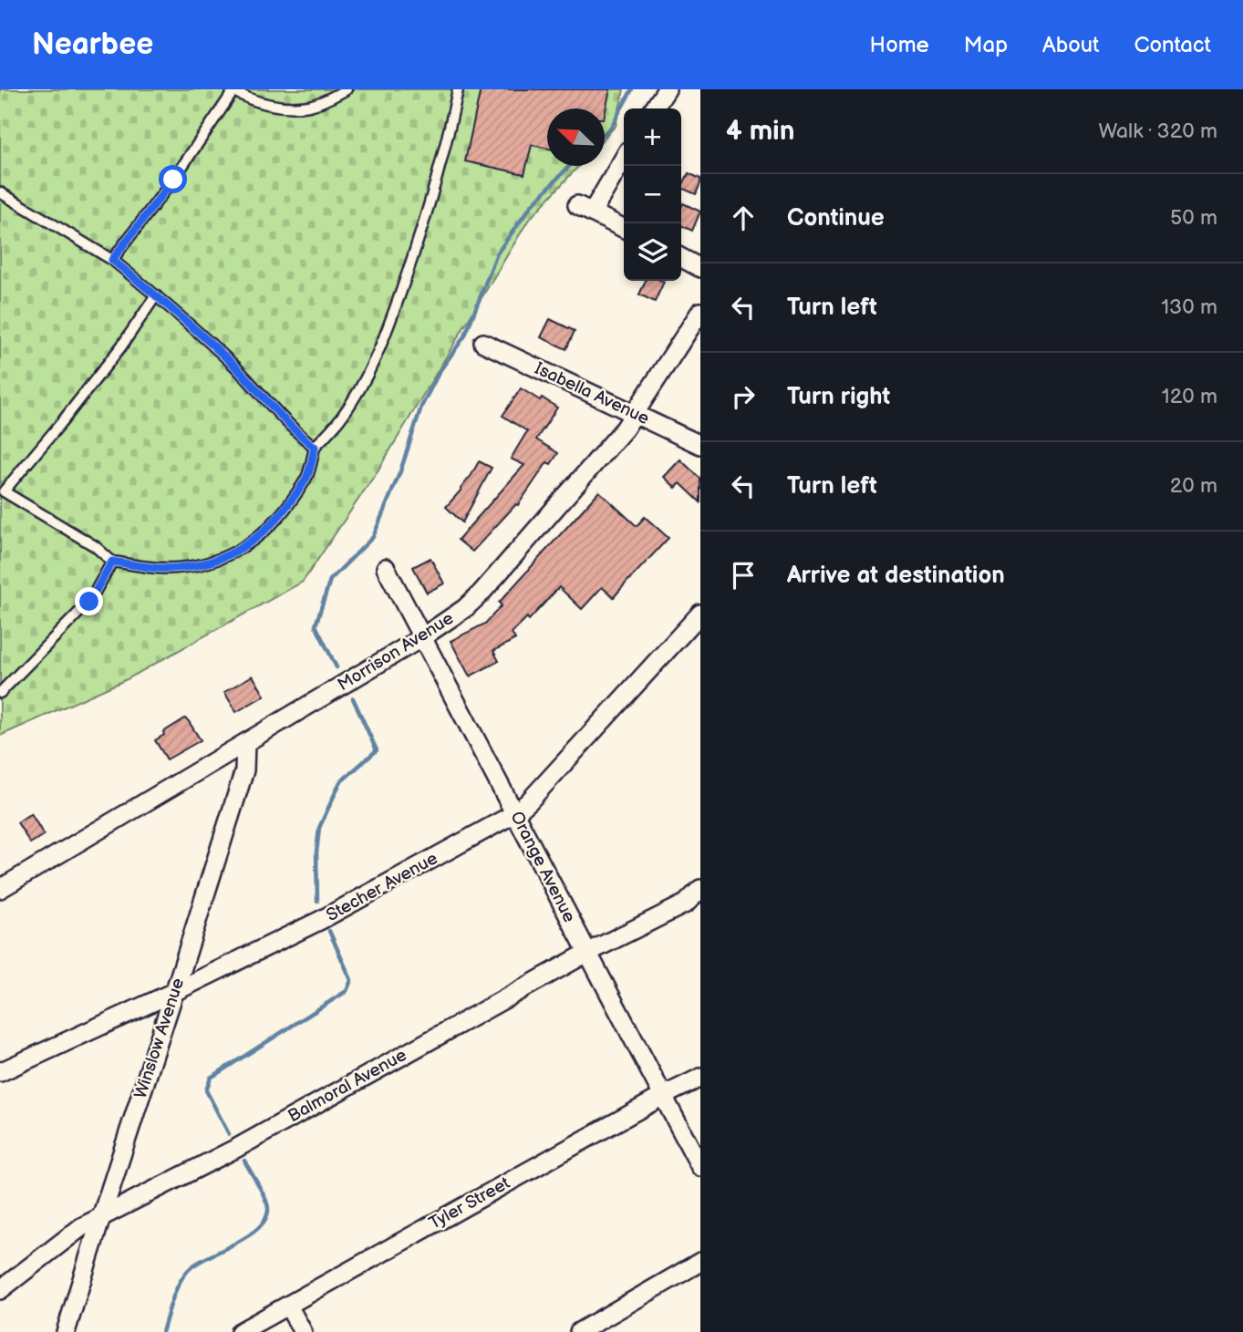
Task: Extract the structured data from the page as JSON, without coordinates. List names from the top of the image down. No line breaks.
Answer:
{"streets":{"street":["Isabella Avenue","Morrison Avenue","Orange Avenue","Stecher Avenue","Winslow Avenue","Balmoral Avenue","Tyler Street"]},"crossings":[["Isabella Avenue","Morrison Avenue"],["Morrison Avenue","Orange Avenue"],["Morrison Avenue","Winslow Avenue"],["Orange Avenue","Stecher Avenue"],["Orange Avenue","Balmoral Avenue"],["Orange Avenue","Tyler Street"],["Stecher Avenue","Winslow Avenue"],["Winslow Avenue","Balmoral Avenue"]],"north":"top left","page":{"header":"Nearbee","nav":["Home","Map","About","Contact"],"heading":["4 min","Walk · 320 m"],"map_buttons":["+","−"],"list":[["Continue","50 m"],["Turn left","130 m"],["Turn right","120 m"],["Turn left","20 m"],"Arrive at destination"]}}
